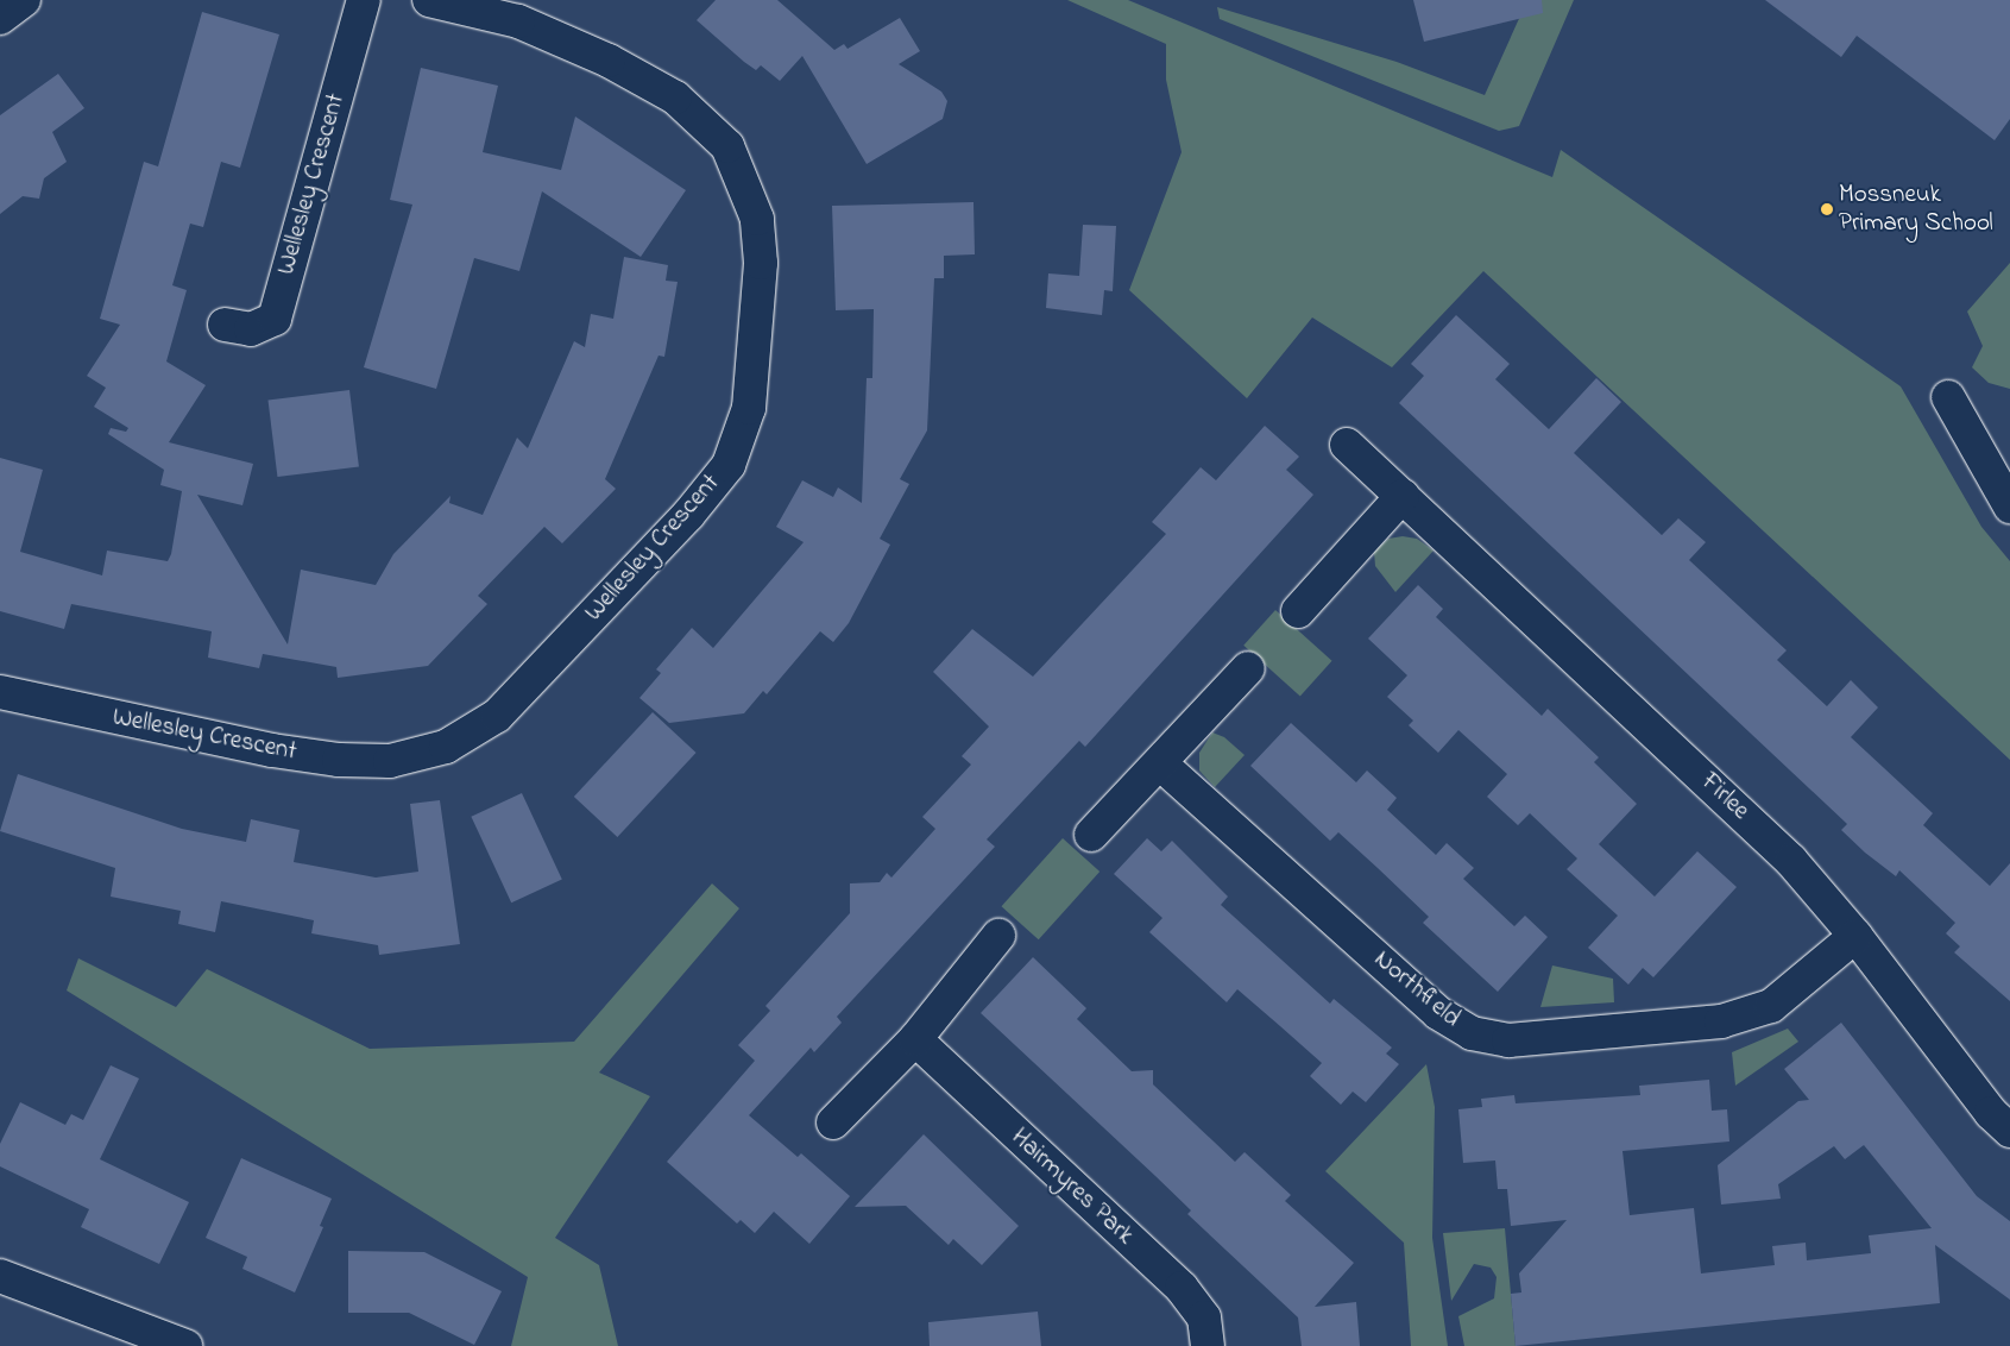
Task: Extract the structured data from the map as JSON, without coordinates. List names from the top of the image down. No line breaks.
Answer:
{"streets":{"street":["Wellesley Crescent","Firlee","Northfield","Hairmyres Park"]},"crossings":[["Firlee","Northfield"]],"places":["Mossneuk Primary School"]}
